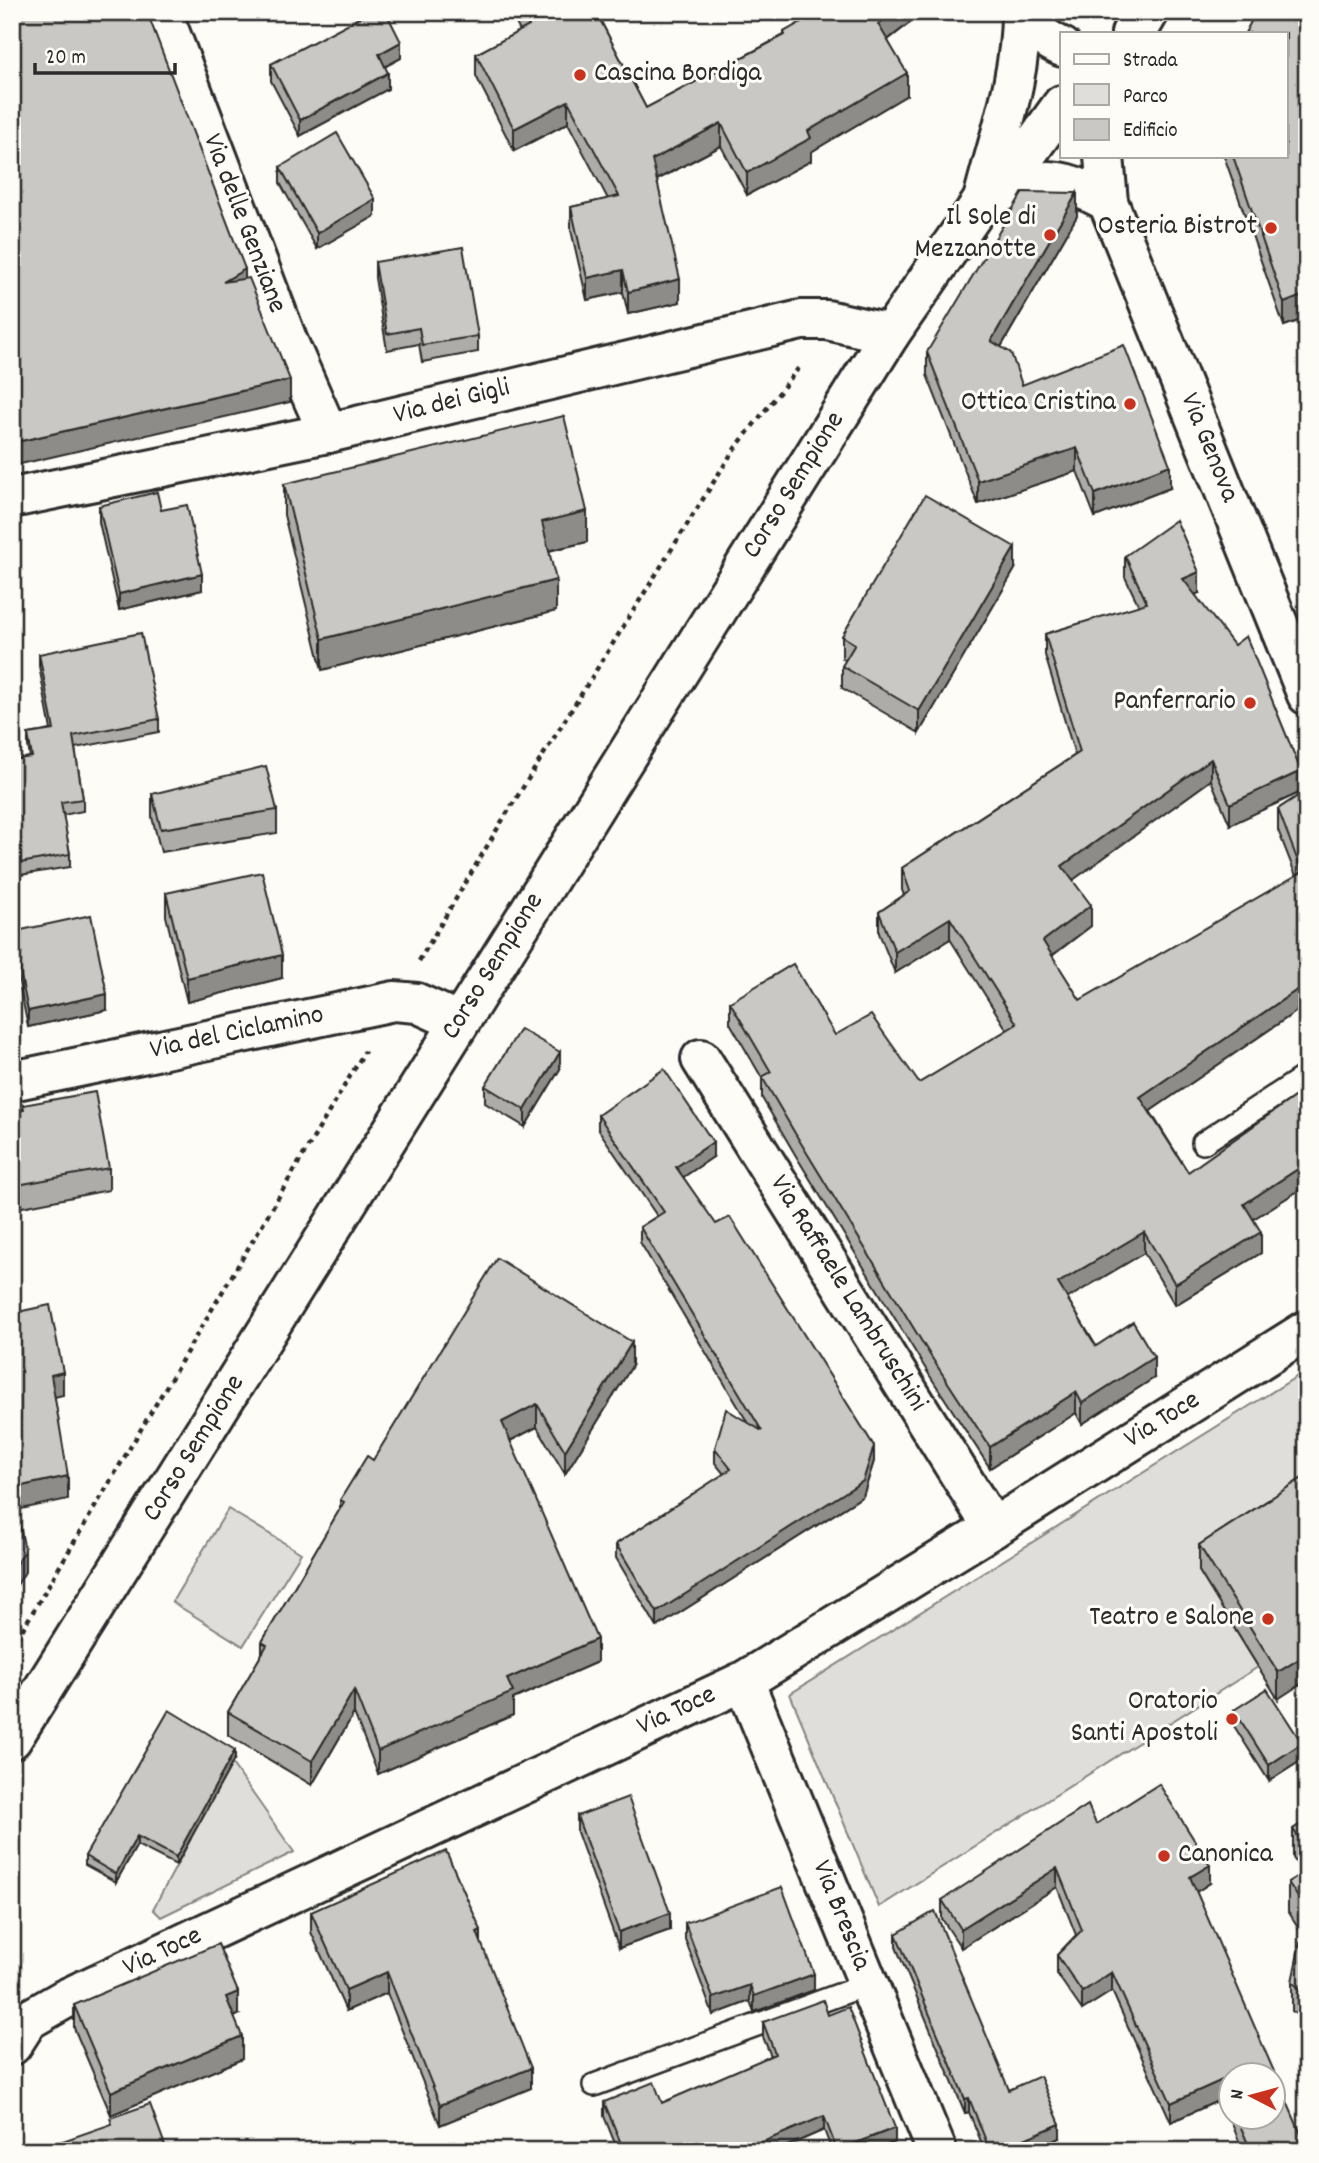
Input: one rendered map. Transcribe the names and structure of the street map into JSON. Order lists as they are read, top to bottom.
{
  "streets": {
    "street": [
      "Via delle Genziane",
      "Via dei Gigli",
      "Via Genova",
      "Corso Sempione",
      "Via del Ciclamino",
      "Via Raffaele Lambruschini",
      "Via Toce",
      "Via Brescia"
    ]
  },
  "crossings": [
    ["Via delle Genziane", "Via dei Gigli"],
    ["Via dei Gigli", "Corso Sempione"],
    ["Corso Sempione", "Via del Ciclamino"],
    ["Via Raffaele Lambruschini", "Via Toce"],
    ["Via Toce", "Via Brescia"]
  ],
  "places": [
    "Cascina Bordiga",
    "Osteria Bistrot",
    "Il Sole di Mezzanotte",
    "Ottica Cristina",
    "Panferrario",
    "Teatro e Salone",
    "Oratorio Santi Apostoli",
    "Canonica"
  ],
  "legend": ["Strada", "Parco", "Edificio"],
  "scale_bar": "20 m",
  "north": "left"
}
